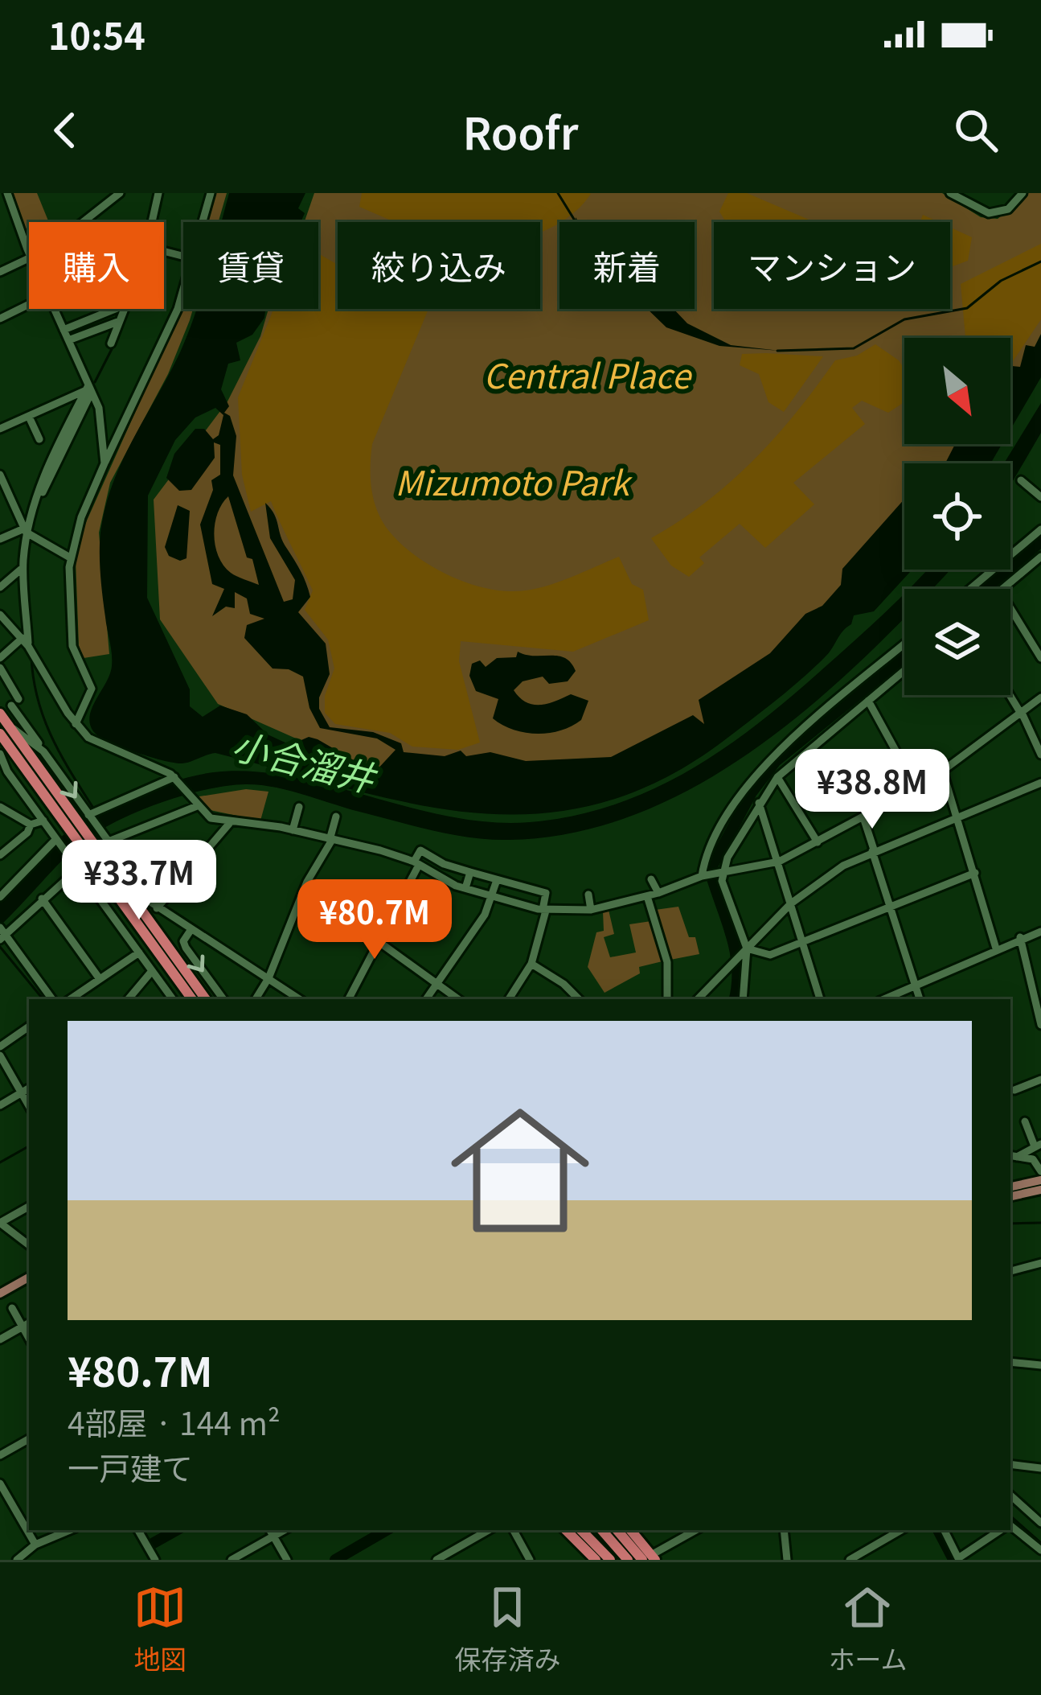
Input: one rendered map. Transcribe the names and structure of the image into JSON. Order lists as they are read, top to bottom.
{
  "water": ["小合溜井"],
  "parks": ["Central Place", "Mizumoto Park"],
  "north": "bottom right",
  "page": {
    "status": "10:54",
    "header": "Roofr",
    "chip": [
      "購入",
      "賃貸",
      "絞り込み",
      "新着",
      "マンション"
    ],
    "price": ["¥38.8M", "¥33.7M", "¥80.7M"],
    "list": [
      {
        "name": "¥80.7M",
        "note": "4部屋 · 144 m² · 一戸建て"
      }
    ],
    "tabs": ["地図", "保存済み", "ホーム"]
  }
}
